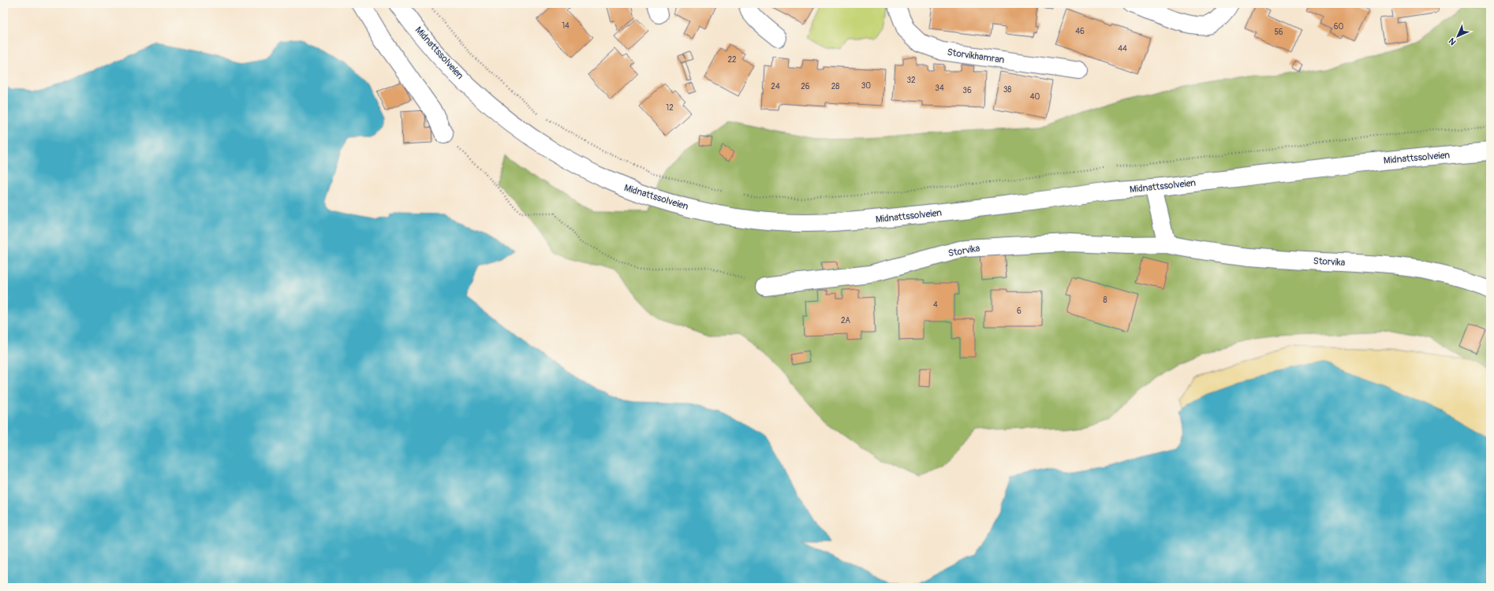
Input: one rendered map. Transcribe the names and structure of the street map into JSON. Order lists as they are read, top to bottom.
{
  "streets": {
    "street": ["Midnattssolveien", "Storvikhamran", "Storvika"]
  },
  "house_numbers": [
    "14",
    "60",
    "46",
    "56",
    "44",
    "22",
    "32",
    "30",
    "24",
    "26",
    "28",
    "34",
    "38",
    "36",
    "40",
    "12",
    "8",
    "4",
    "6",
    "2A"
  ],
  "north": "bottom left"
}
